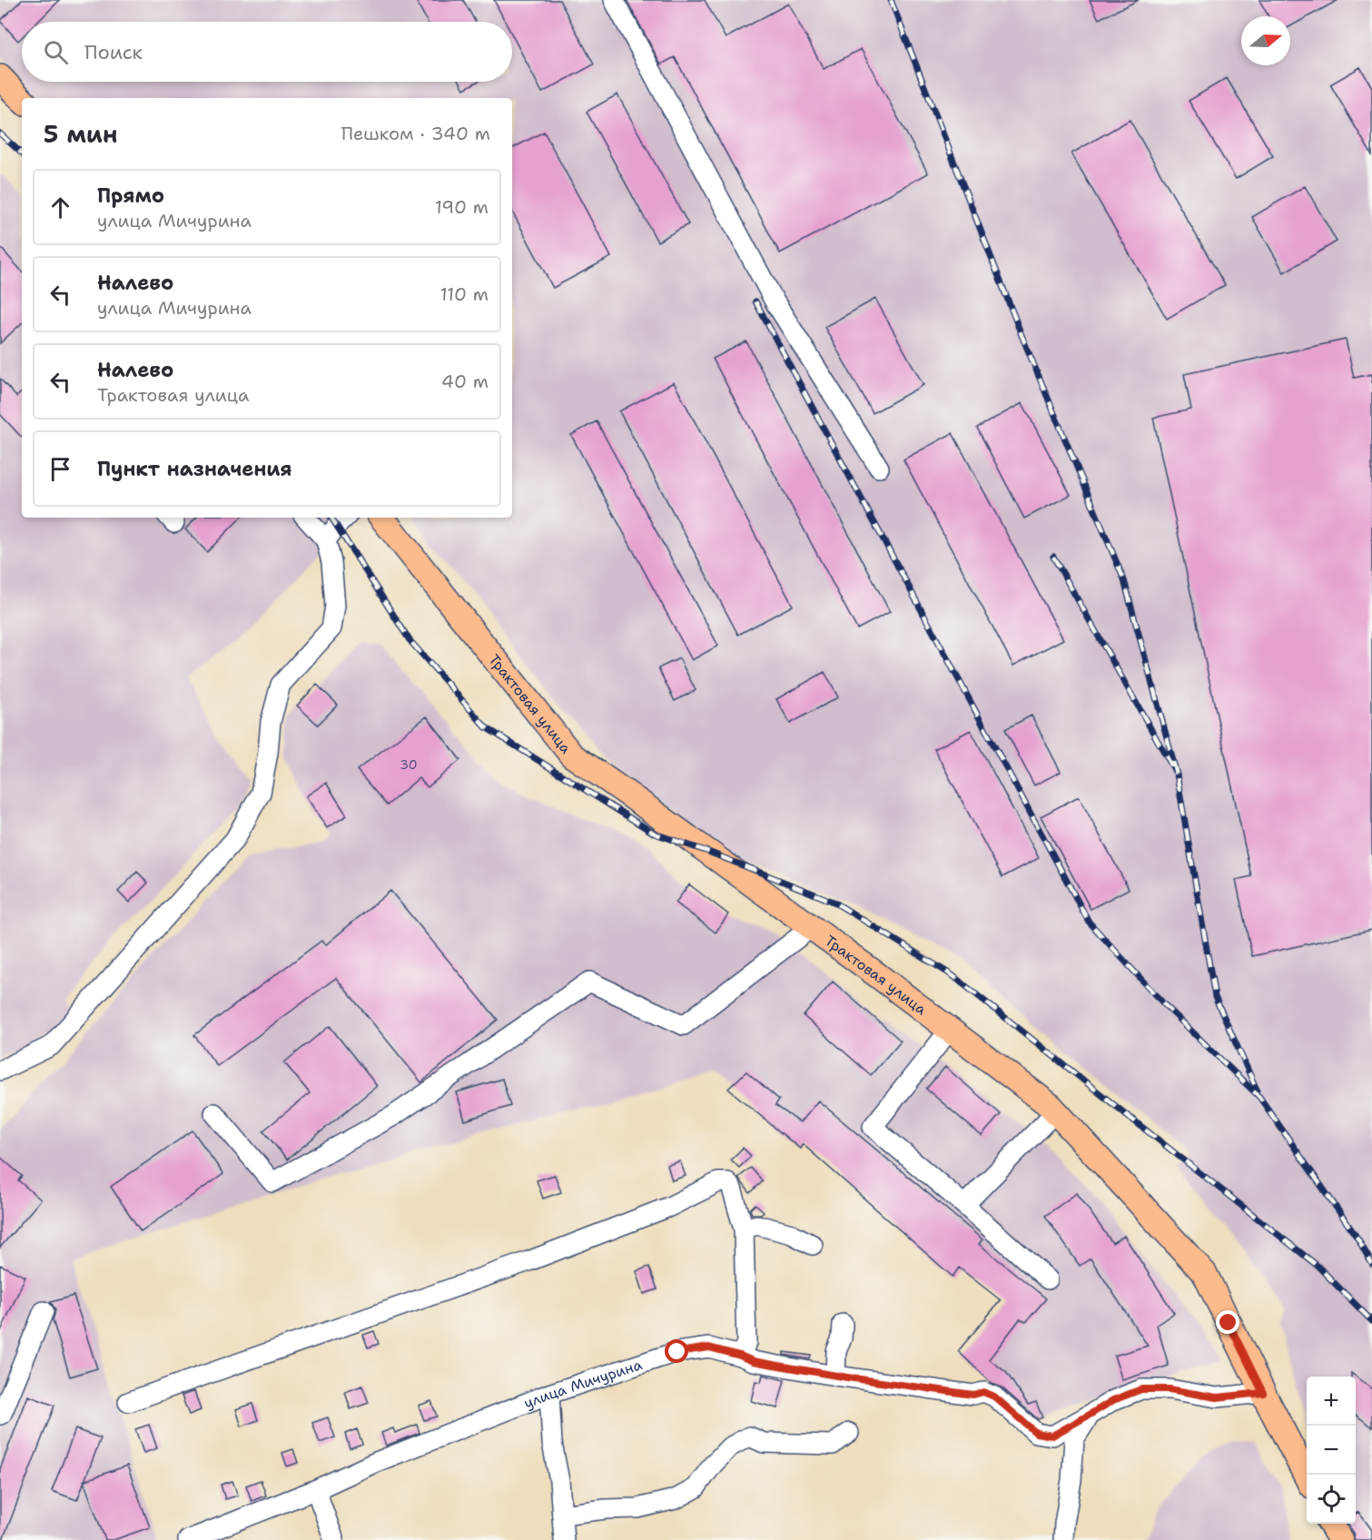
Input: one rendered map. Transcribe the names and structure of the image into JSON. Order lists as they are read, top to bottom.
{
  "streets": {
    "main road": ["Трактовая улица"],
    "street": ["улица Мичурина"]
  },
  "crossings": [
    ["Трактовая улица", "улица Мичурина"]
  ],
  "house_numbers": ["30"],
  "north": "right",
  "page": {
    "search": "Поиск",
    "heading": ["5 мин", "Пешком · 340 m"],
    "list": [
      ["Прямо", "улица Мичурина", "190 m"],
      ["Налево", "улица Мичурина", "110 m"],
      ["Налево", "Трактовая улица", "40 m"],
      "Пункт назначения"
    ],
    "map_buttons": ["+", "−"]
  }
}
